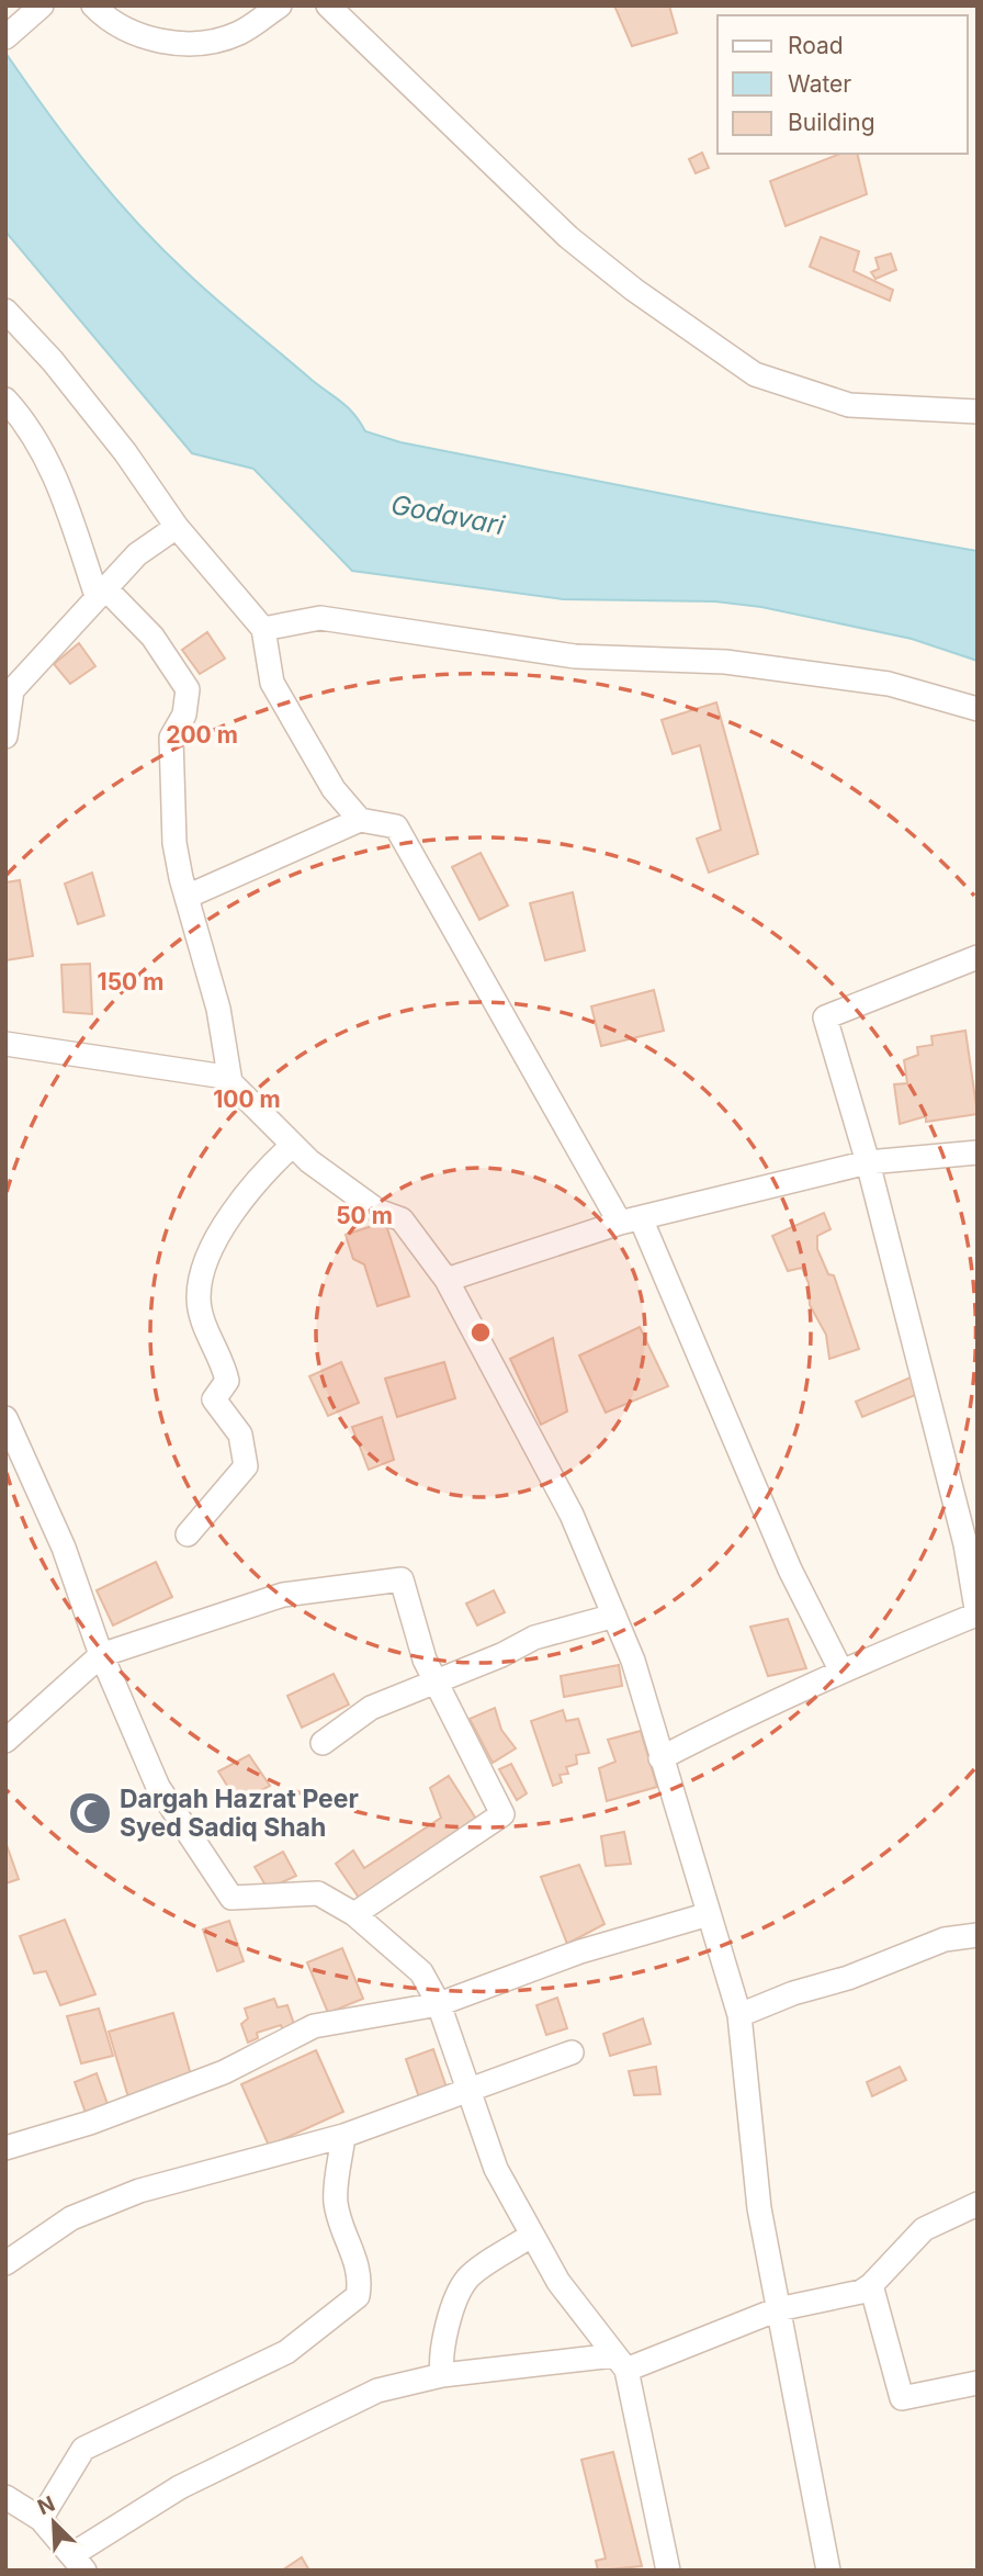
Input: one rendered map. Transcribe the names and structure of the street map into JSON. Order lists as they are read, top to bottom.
{
  "water": ["Godavari"],
  "places": {
    "mosque": ["Dargah Hazrat Peer Syed Sadiq Shah"]
  },
  "legend": ["Road", "Water", "Building"],
  "north": "top left",
  "rings": [
    "200 m",
    "150 m",
    "100 m",
    "50 m"
  ]
}
